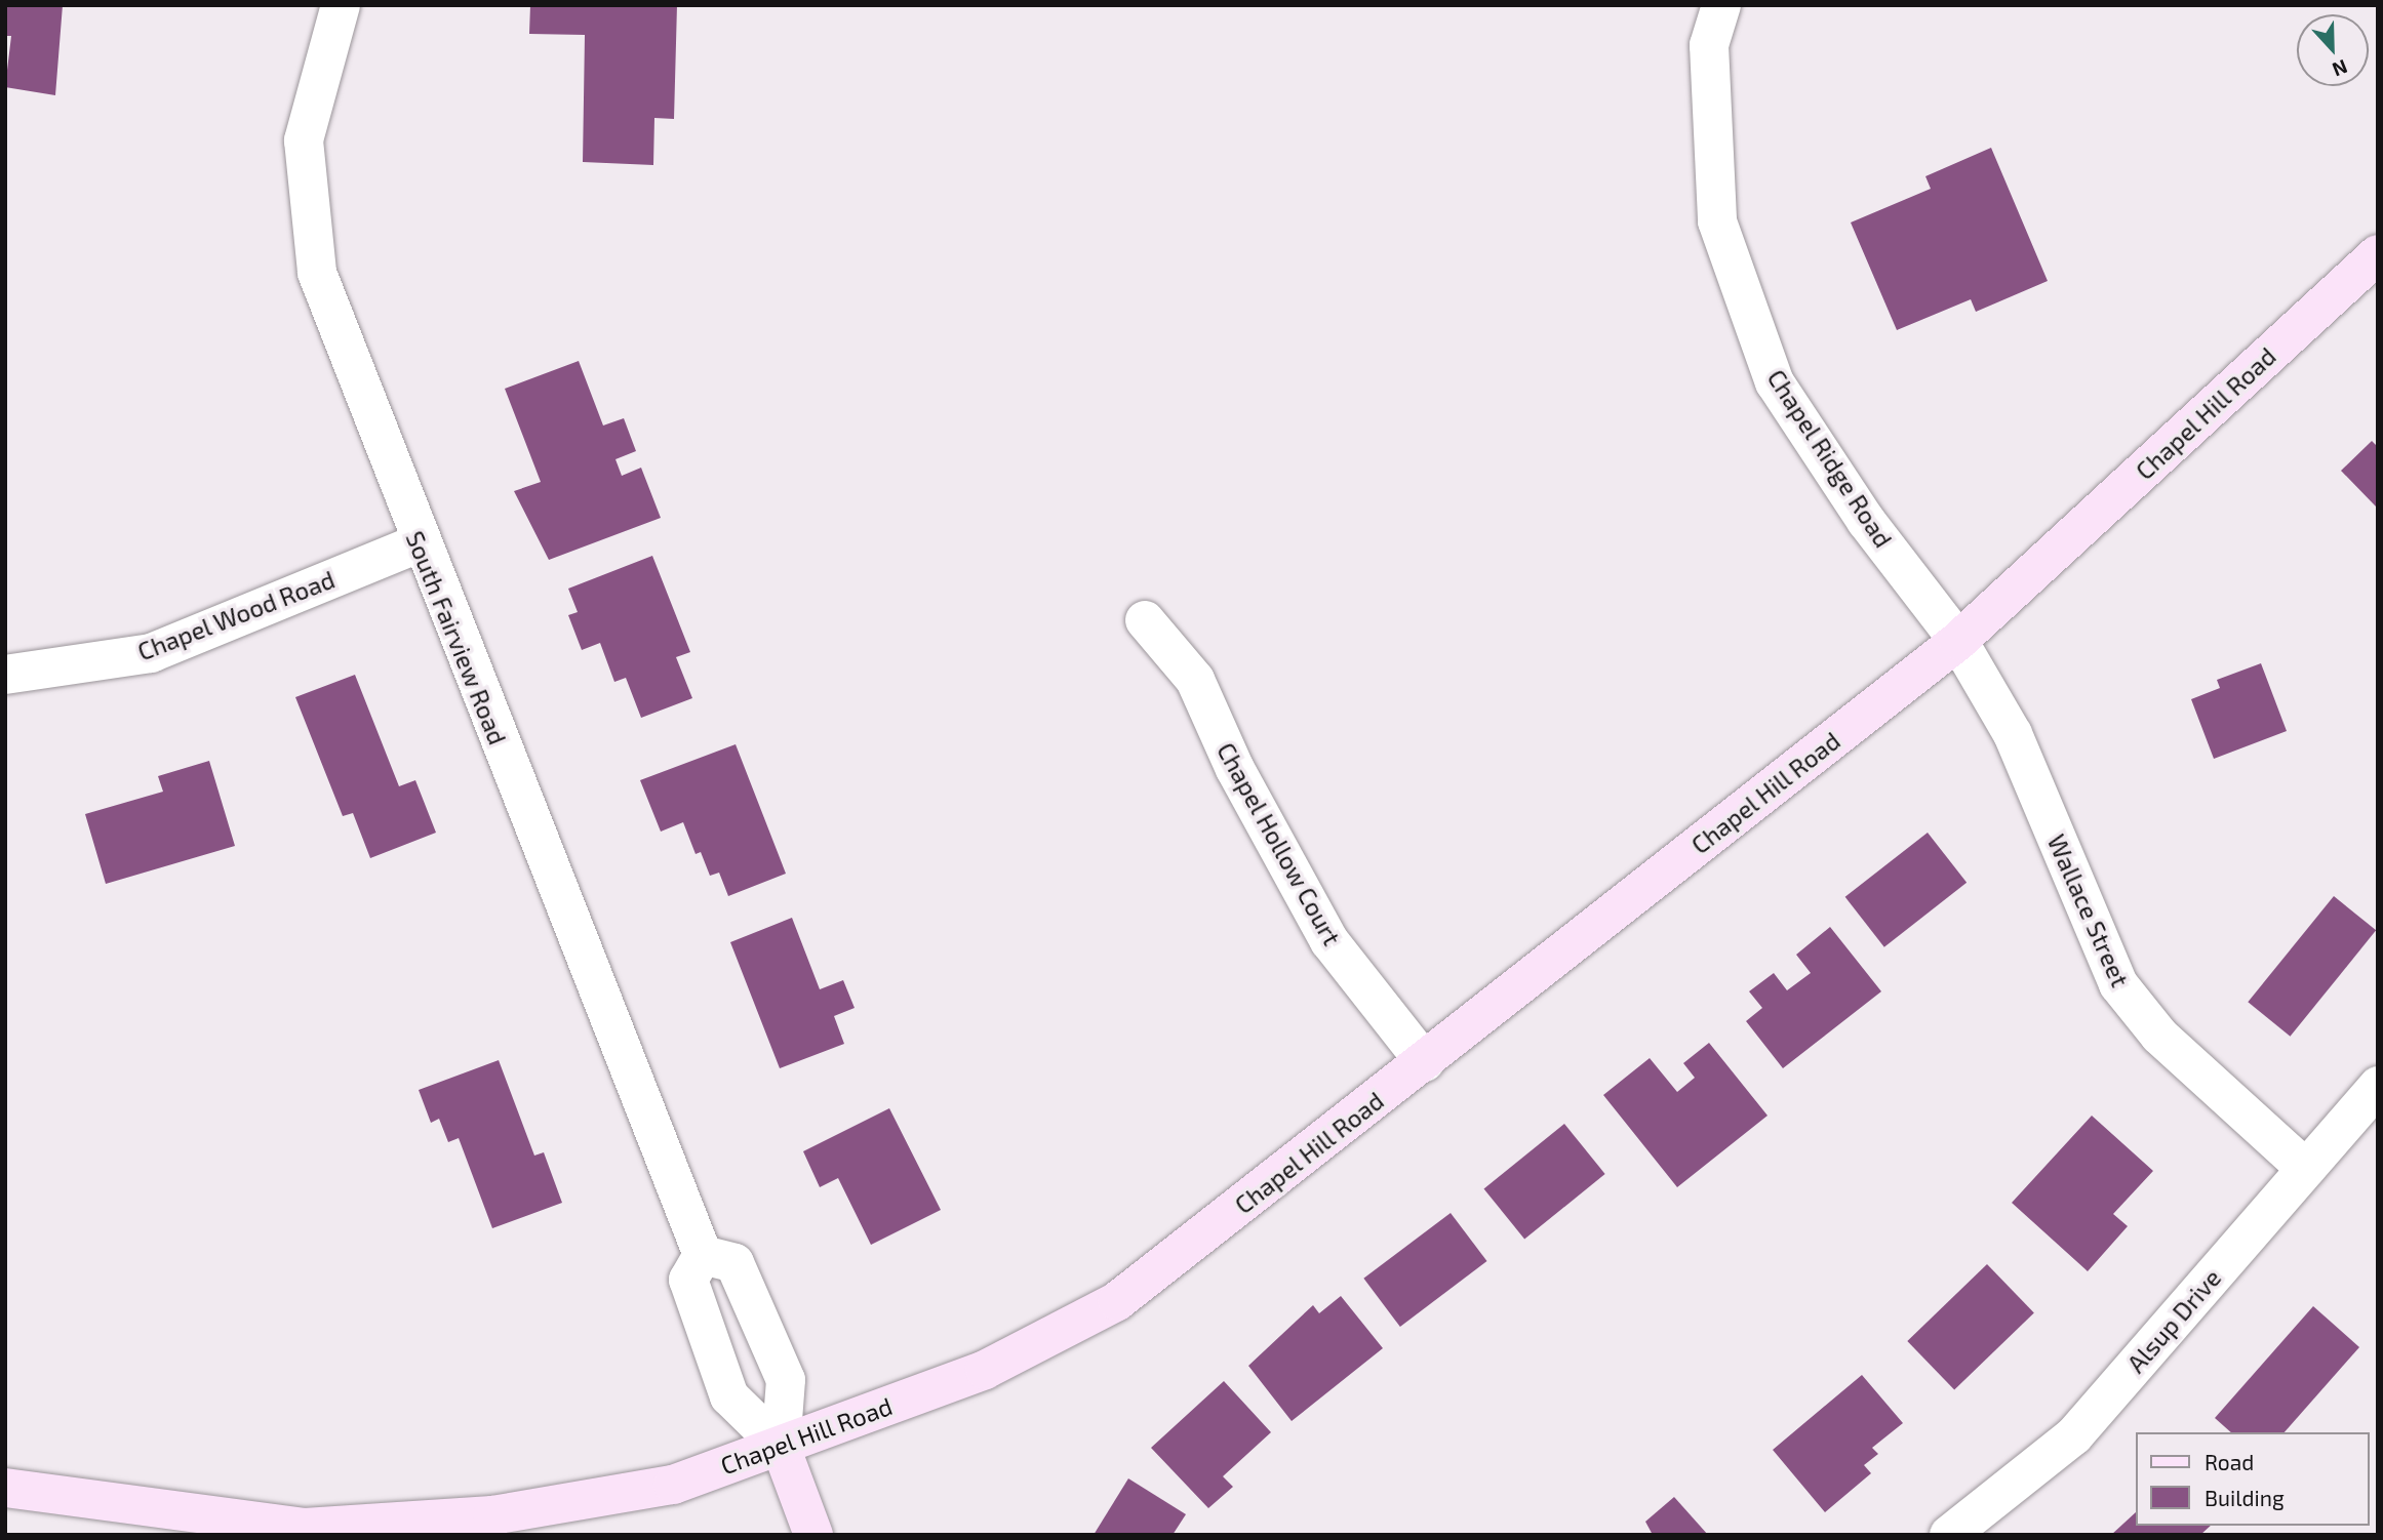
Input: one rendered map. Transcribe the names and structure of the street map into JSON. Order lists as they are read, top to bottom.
{
  "streets": {
    "street": [
      "Chapel Hill Road",
      "Chapel Ridge Road",
      "Chapel Wood Road",
      "South Fairview Road",
      "Chapel Hollow Court",
      "Wallace Street",
      "Alsup Drive"
    ]
  },
  "crossings": [
    ["Chapel Hill Road", "Chapel Ridge Road"],
    ["Chapel Hill Road", "Chapel Hollow Court"],
    ["Chapel Hill Road", "Wallace Street"],
    ["Chapel Ridge Road", "Wallace Street"],
    ["Chapel Wood Road", "South Fairview Road"],
    ["Wallace Street", "Alsup Drive"]
  ],
  "legend": ["Road", "Building"],
  "north": "bottom"
}
